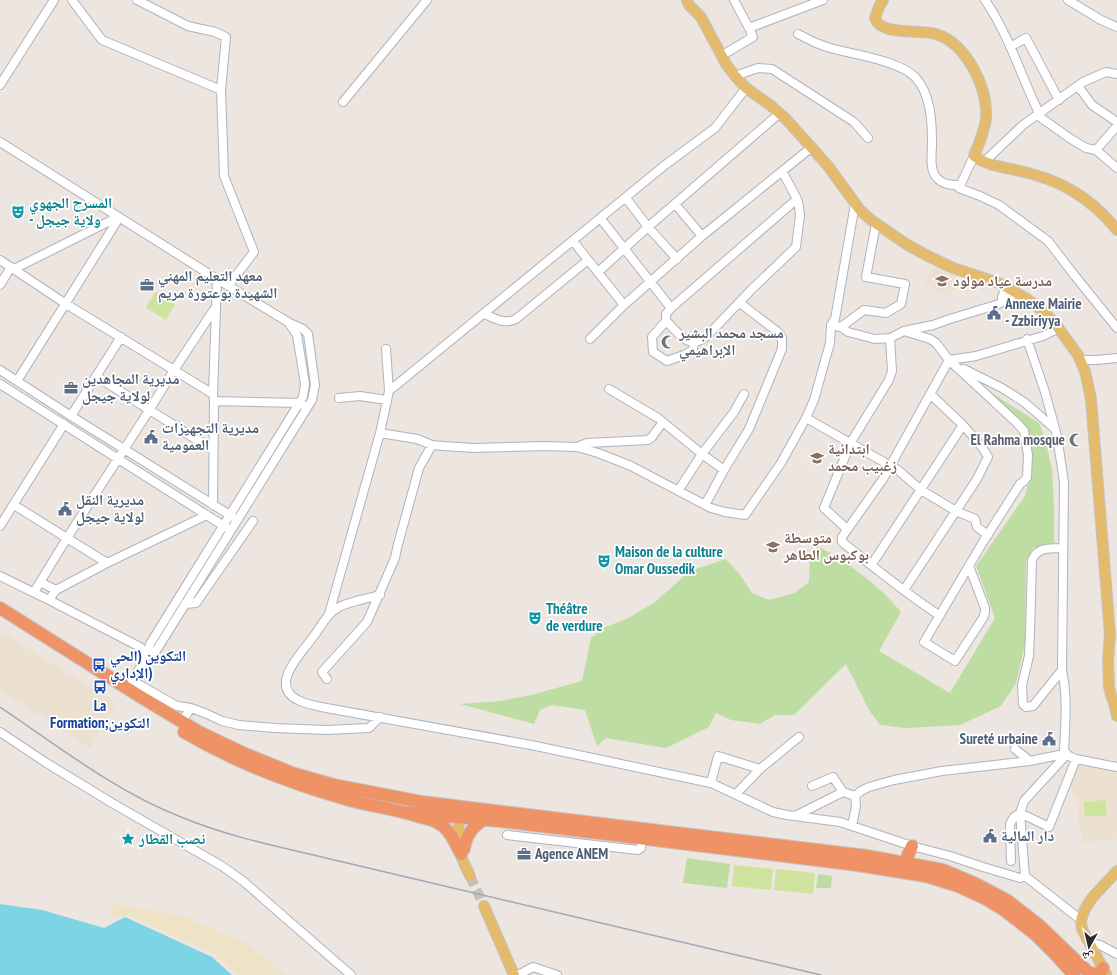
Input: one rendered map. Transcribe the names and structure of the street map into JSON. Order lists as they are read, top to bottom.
{
  "places": {
    "theatre": ["المسرح الجهوي - ولاية جيجل", "Maison de la culture Omar Oussedik", "Théâtre de verdure"],
    "school or university": ["مدرسة عياد مولود", "ابتدائية زغبيب محمد", "متوسطة بوكبوس الطاهر"],
    "office": ["معهد التعليم المهني الشهيدة بوعتورة مريم", "مديرية المجاهدين لولاية جيجل", "Agence ANEM"],
    "public building": [
      "Annexe Mairie - Zzbiriyya",
      "مديرية التجهيزات العمومية",
      "مديرية النقل لولاية جيجل",
      "Sureté urbaine",
      "دار المالية"
    ],
    "mosque": ["مسجد محمد البشير الإبراهيمي", "El Rahma mosque"],
    "bus stop": ["التكوين (الحي الإداري)", "La Formation;التكوين"],
    "place": ["نصب القطار"]
  },
  "north": "bottom"
}
